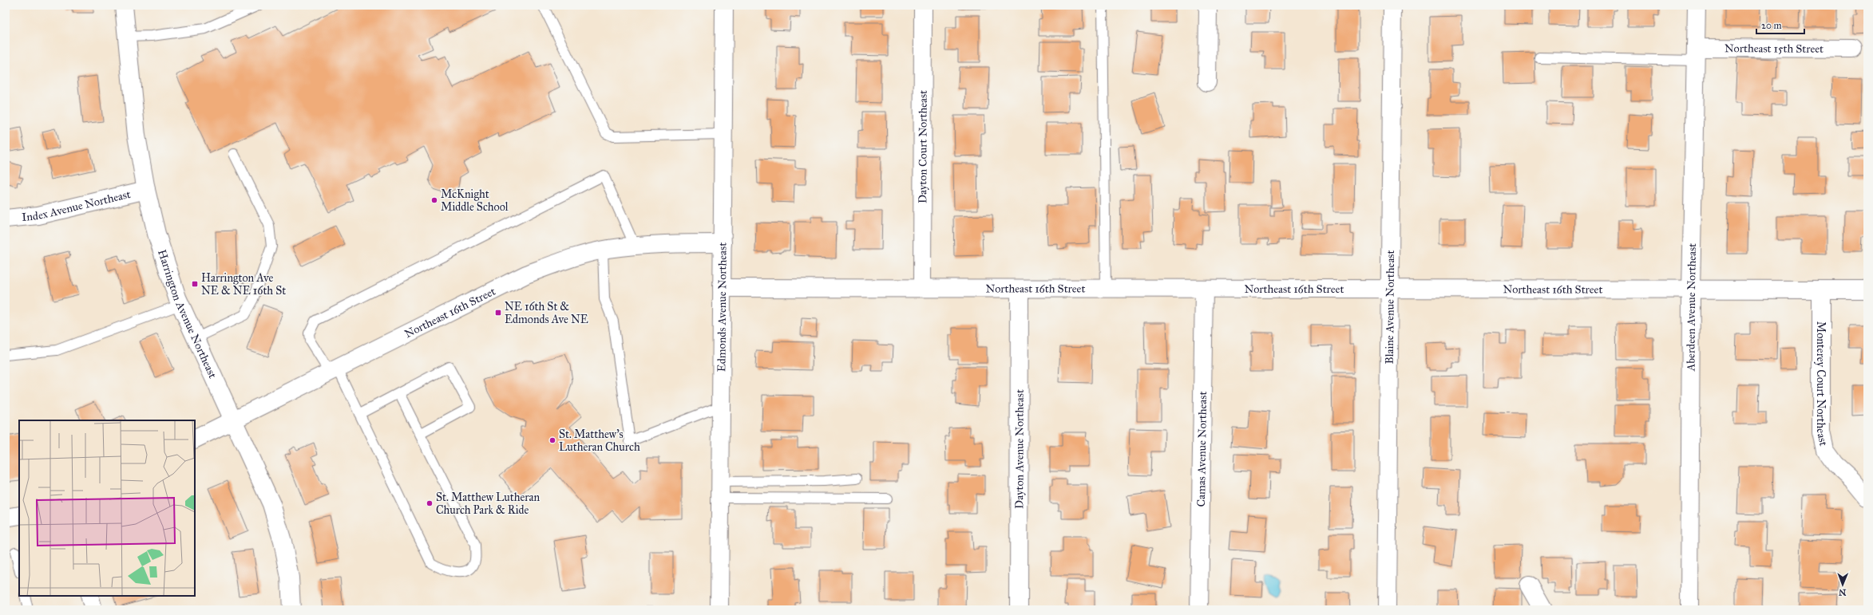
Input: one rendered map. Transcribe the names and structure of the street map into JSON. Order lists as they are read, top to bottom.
{
  "streets": {
    "street": [
      "Northeast 15th Street",
      "Dayton Court Northeast",
      "Index Avenue Northeast",
      "Northeast 16th Street",
      "Edmonds Avenue Northeast",
      "Blaine Avenue Northeast",
      "Aberdeen Avenue Northeast",
      "Harrington Avenue Northeast",
      "Monterey Court Northeast",
      "Dayton Avenue Northeast",
      "Camas Avenue Northeast"
    ]
  },
  "crossings": [
    ["Northeast 15th Street", "Aberdeen Avenue Northeast"],
    ["Dayton Court Northeast", "Northeast 16th Street"],
    ["Index Avenue Northeast", "Harrington Avenue Northeast"],
    ["Northeast 16th Street", "Edmonds Avenue Northeast"],
    ["Northeast 16th Street", "Blaine Avenue Northeast"],
    ["Northeast 16th Street", "Aberdeen Avenue Northeast"],
    ["Northeast 16th Street", "Harrington Avenue Northeast"],
    ["Northeast 16th Street", "Monterey Court Northeast"],
    ["Northeast 16th Street", "Dayton Avenue Northeast"],
    ["Northeast 16th Street", "Camas Avenue Northeast"]
  ],
  "places": {
    "other": ["McKnight Middle School", "St. Matthew's Lutheran Church", "St. Matthew Lutheran Church Park & Ride"],
    "transit": ["Harrington Ave NE & NE 16th St", "NE 16th St & Edmonds Ave NE"]
  },
  "scale_bar": "20 m",
  "north": "bottom"
}
